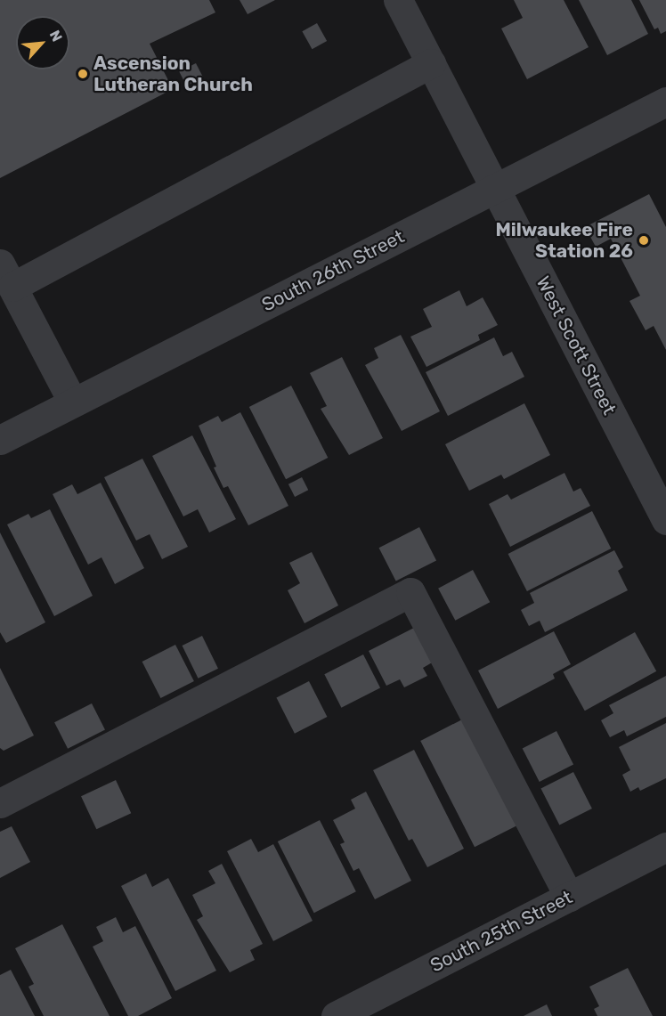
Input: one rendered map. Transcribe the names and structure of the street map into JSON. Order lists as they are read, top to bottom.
{
  "streets": {
    "street": ["South 26th Street", "West Scott Street", "South 25th Street"]
  },
  "crossings": [
    ["South 26th Street", "West Scott Street"]
  ],
  "places": ["Ascension Lutheran Church", "Milwaukee Fire Station 26"],
  "north": "top right"
}
